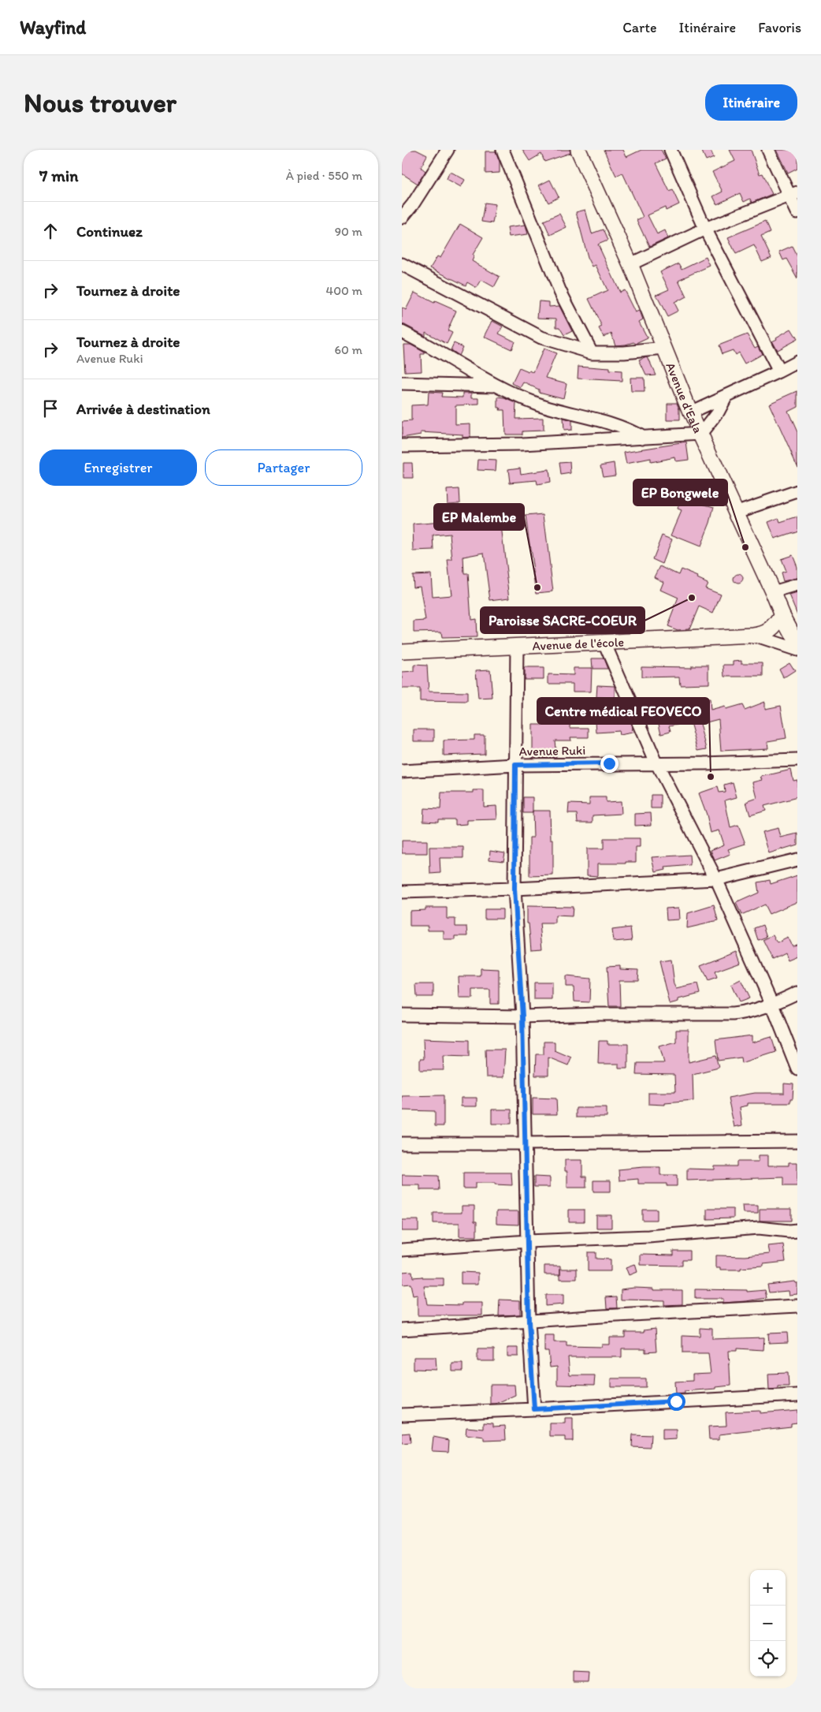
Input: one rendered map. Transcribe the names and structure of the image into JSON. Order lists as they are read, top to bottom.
{
  "streets": {
    "street": ["Avenue d'Eala", "Avenue de l'école", "Avenue Ruki"]
  },
  "crossings": [
    ["Avenue d'Eala", "Avenue de l'école"]
  ],
  "places": [
    "EP Bongwele",
    "EP Malembe",
    "Paroisse SACRE-COEUR",
    "Centre médical FEOVECO"
  ],
  "page": {
    "header": "Wayfind",
    "nav": ["Carte", "Itinéraire", "Favoris"],
    "buttons": [
      "Itinéraire",
      ["Enregistrer", "Partager"]
    ],
    "title": "Nous trouver",
    "heading": ["7 min", "À pied · 550 m"],
    "list": [
      ["Continuez", "90 m"],
      ["Tournez à droite", "400 m"],
      ["Tournez à droite", "Avenue Ruki", "60 m"],
      "Arrivée à destination"
    ],
    "map_buttons": ["+", "−"]
  }
}
